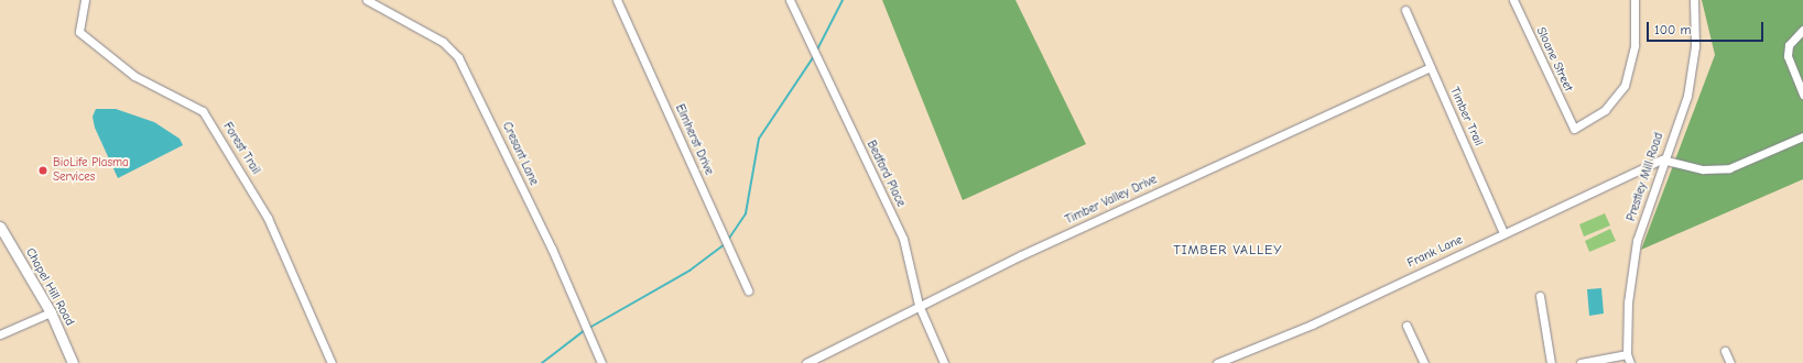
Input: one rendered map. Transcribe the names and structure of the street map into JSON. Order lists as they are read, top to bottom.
{
  "streets": {
    "main road": ["Chapel Hill Road"],
    "street": [
      "Sloane Street",
      "Timber Trail",
      "Elmherst Drive",
      "Forest Trail",
      "Cresant Lane",
      "Bedford Place",
      "Prestley Mill Road",
      "Timber Valley Drive",
      "Frank Lane"
    ]
  },
  "crossings": [
    ["Timber Trail", "Timber Valley Drive"],
    ["Timber Trail", "Frank Lane"],
    ["Bedford Place", "Timber Valley Drive"],
    ["Prestley Mill Road", "Frank Lane"]
  ],
  "districts": ["TIMBER VALLEY"],
  "places": ["BioLife Plasma Services"],
  "scale_bar": "100 m"
}
